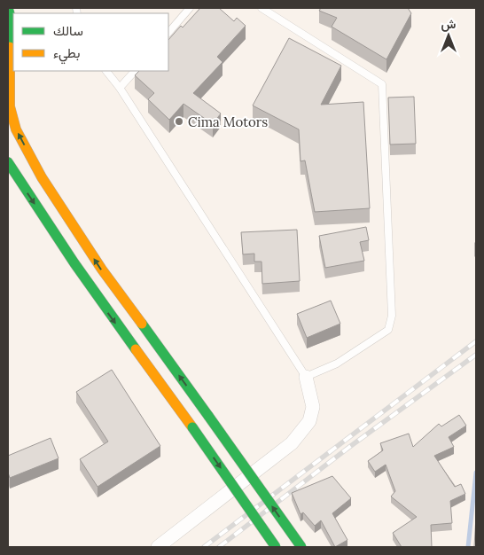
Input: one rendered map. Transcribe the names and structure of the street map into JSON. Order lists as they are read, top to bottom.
{
  "places": ["Cima Motors"],
  "legend": ["سالك", "بطيء"],
  "north": "top"
}
